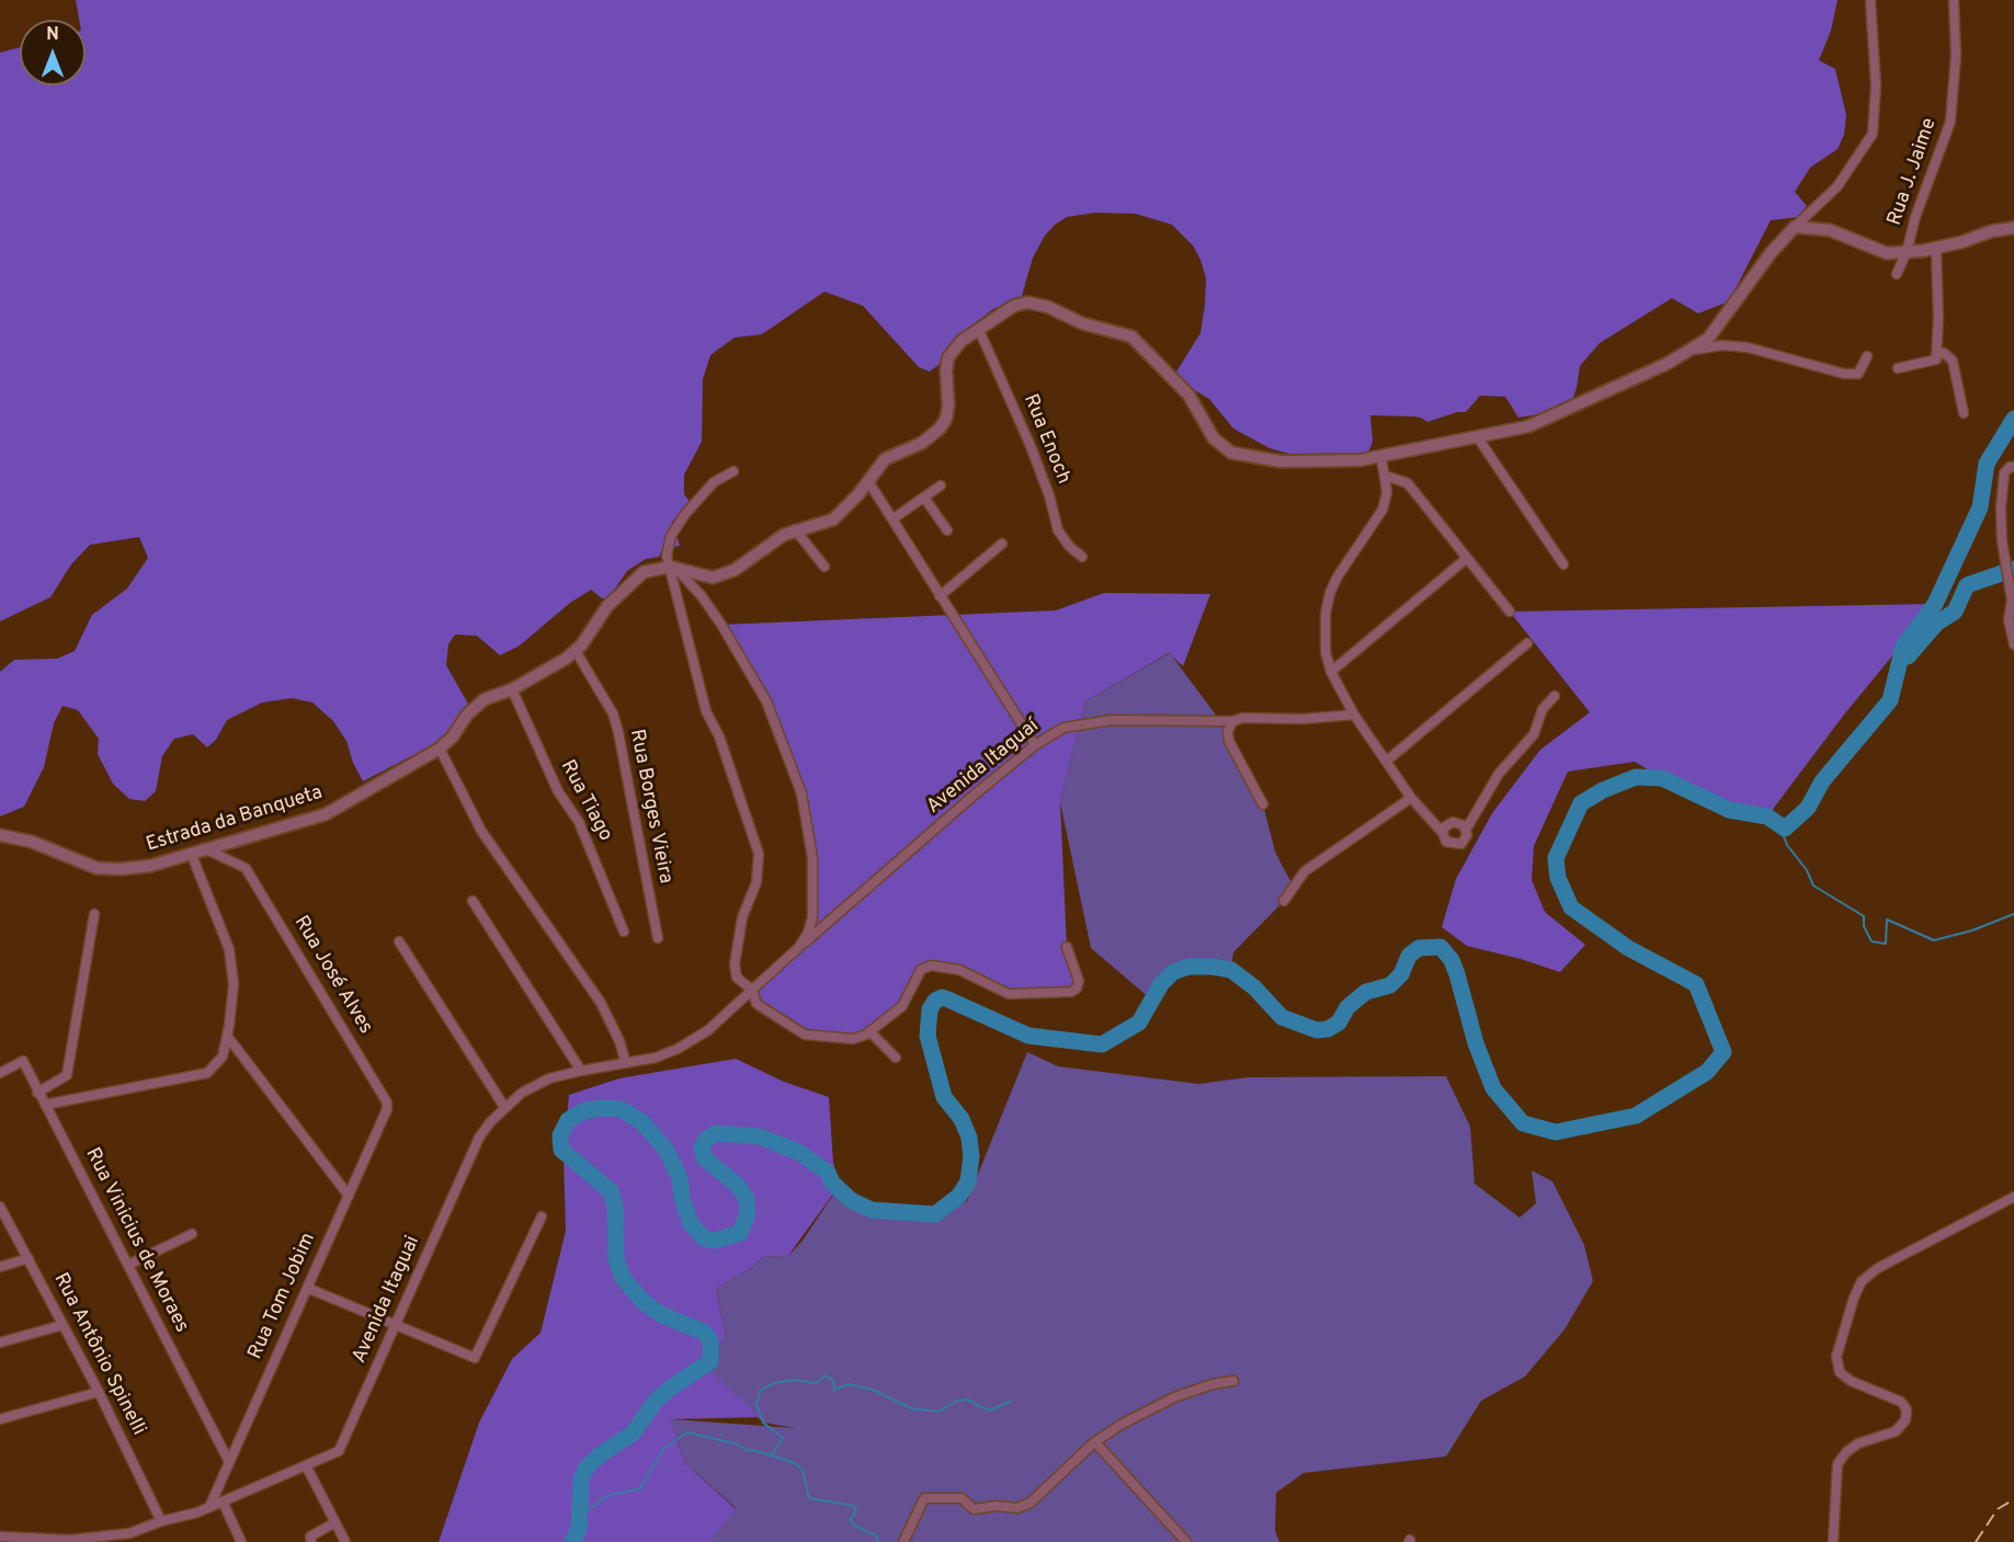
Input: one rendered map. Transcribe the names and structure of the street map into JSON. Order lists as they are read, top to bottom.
{
  "streets": {
    "street": [
      "Rua J. Jaime",
      "Rua Enoch",
      "Avenida Itaguaí",
      "Rua Tiago",
      "Rua Borges Vieira",
      "Estrada da Banqueta",
      "Rua José Alves",
      "Rua Vinicius de Moraes",
      "Rua Tom Jobim",
      "Avenida Itaguai",
      "Rua Antônio Spinelli"
    ]
  },
  "crossings": [
    ["Rua Tiago", "Estrada da Banqueta"],
    ["Rua Borges Vieira", "Estrada da Banqueta"],
    ["Estrada da Banqueta", "Rua José Alves"],
    ["Rua José Alves", "Rua Tom Jobim"],
    ["Rua Vinicius de Moraes", "Rua Tom Jobim"],
    ["Rua Tom Jobim", "Avenida Itaguai"],
    ["Avenida Itaguai", "Rua Antônio Spinelli"]
  ],
  "north": "top"
}
